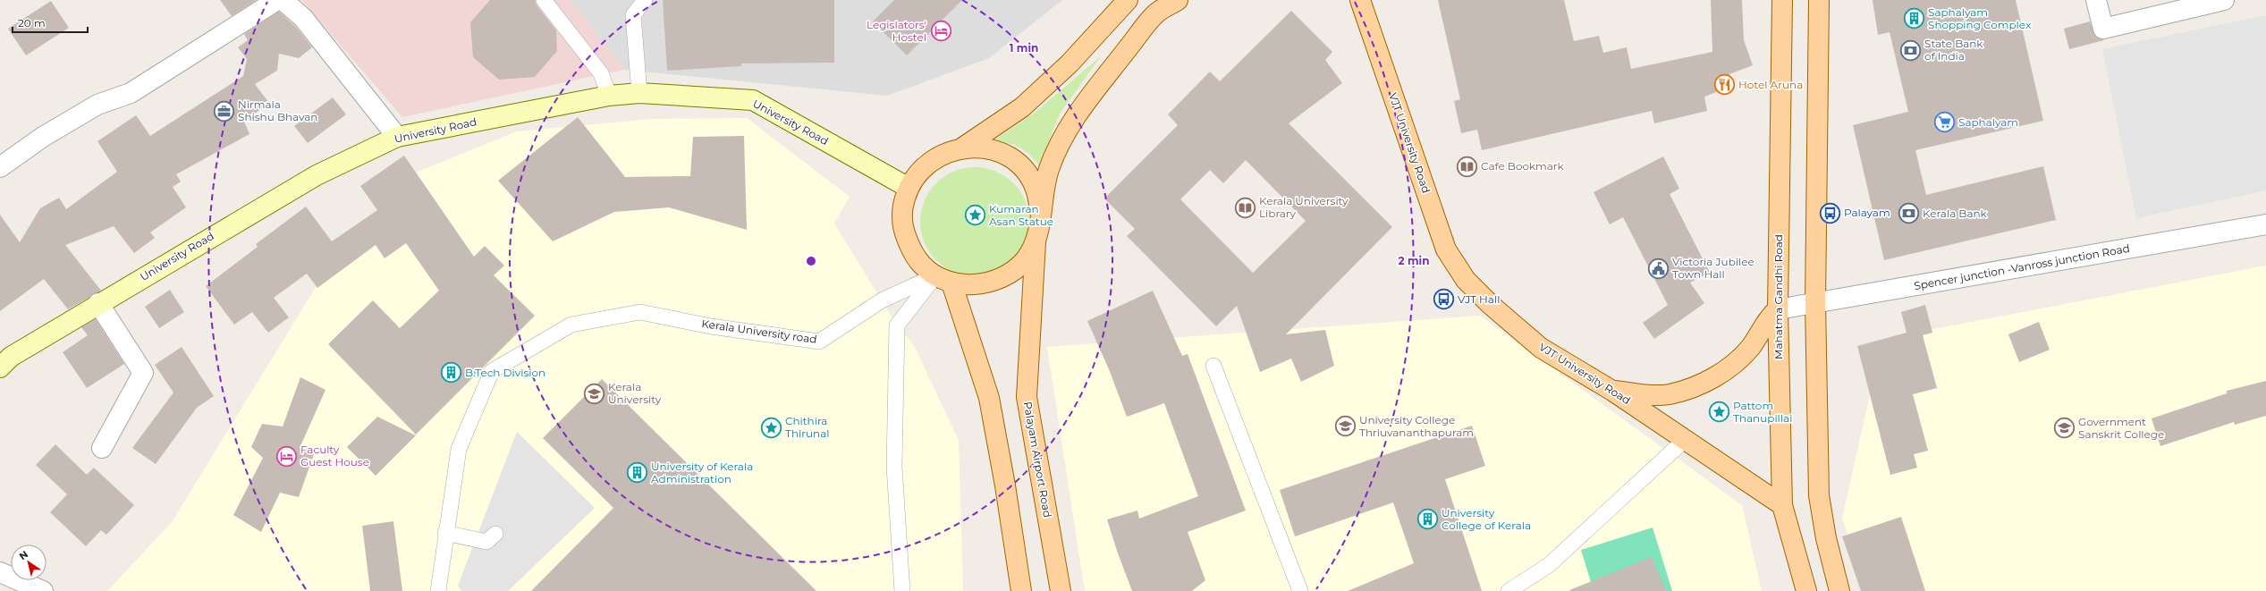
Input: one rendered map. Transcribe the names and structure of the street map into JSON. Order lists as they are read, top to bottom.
{
  "streets": {
    "main road": ["VJT University Road", "Mahatma Gandhi Road", "Palayam Airport Road"],
    "street": ["University Road", "Spencer junction -Vanross junction Road"],
    "lane": ["Kerala University road"]
  },
  "crossings": [
    ["VJT University Road", "Mahatma Gandhi Road"],
    ["Spencer junction -Vanross junction Road", "Mahatma Gandhi Road"]
  ],
  "places": {
    "building": [
      "Saphalyam Shopping Complex",
      "B.Tech Division",
      "University of Kerala Administration",
      "University College of Kerala"
    ],
    "hotel": ["Legislators' Hostel", "Faculty Guest House"],
    "bank": ["State Bank of India", "Kerala Bank"],
    "restaurant": ["Hotel Aruna"],
    "office": ["Nirmala Shishu Bhavan"],
    "supermarket": ["Saphalyam"],
    "library": ["Cafe Bookmark", "Kerala University Library"],
    "bus stop": ["Palayam", "VJT Hall"],
    "place": ["Kumaran Asan Statue", "Pattom Thanupillai", "Chithira Thirunal"],
    "public building": ["Victoria Jubilee Town Hall"],
    "school or university": ["Kerala University", "University College Thriuvananthapuram", "Government Sanskrit College"]
  },
  "scale_bar": "20 m",
  "north": "top left",
  "rings": ["1 min", "2 min"]
}
